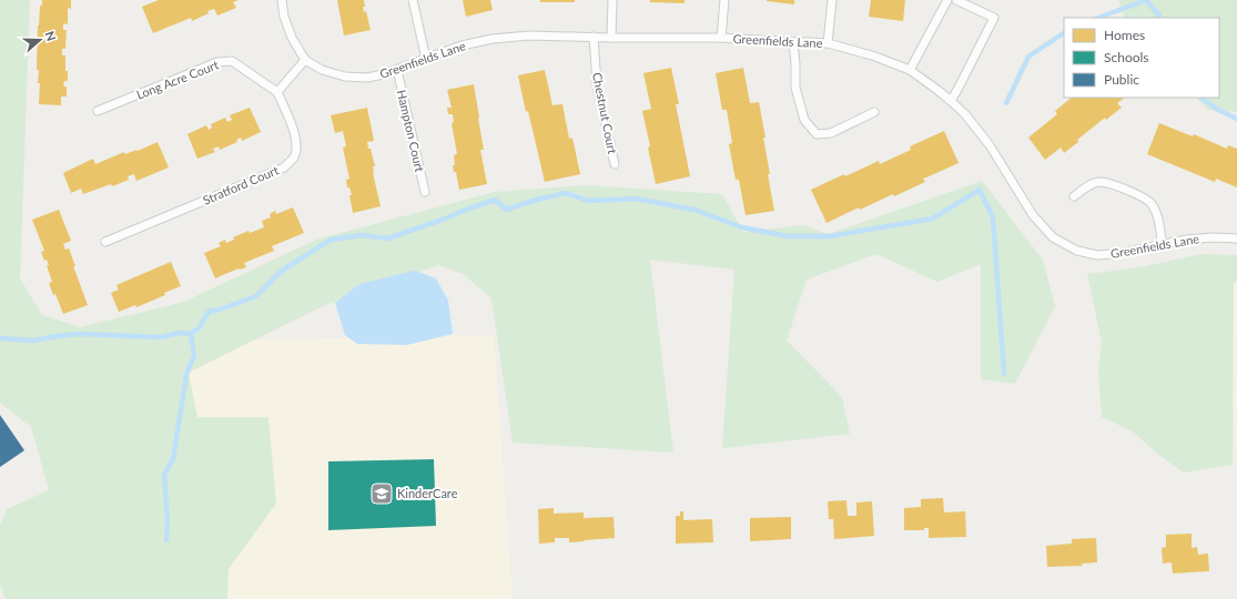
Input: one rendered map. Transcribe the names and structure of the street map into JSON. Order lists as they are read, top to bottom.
{
  "streets": {
    "lane": [
      "Greenfields Lane",
      "Long Acre Court",
      "Chestnut Court",
      "Hampton Court",
      "Stratford Court"
    ]
  },
  "crossings": [
    ["Greenfields Lane", "Chestnut Court"],
    ["Greenfields Lane", "Hampton Court"],
    ["Long Acre Court", "Stratford Court"]
  ],
  "places": {
    "school or university": ["KinderCare"]
  },
  "legend": ["Homes", "Schools", "Public"],
  "north": "right"
}
